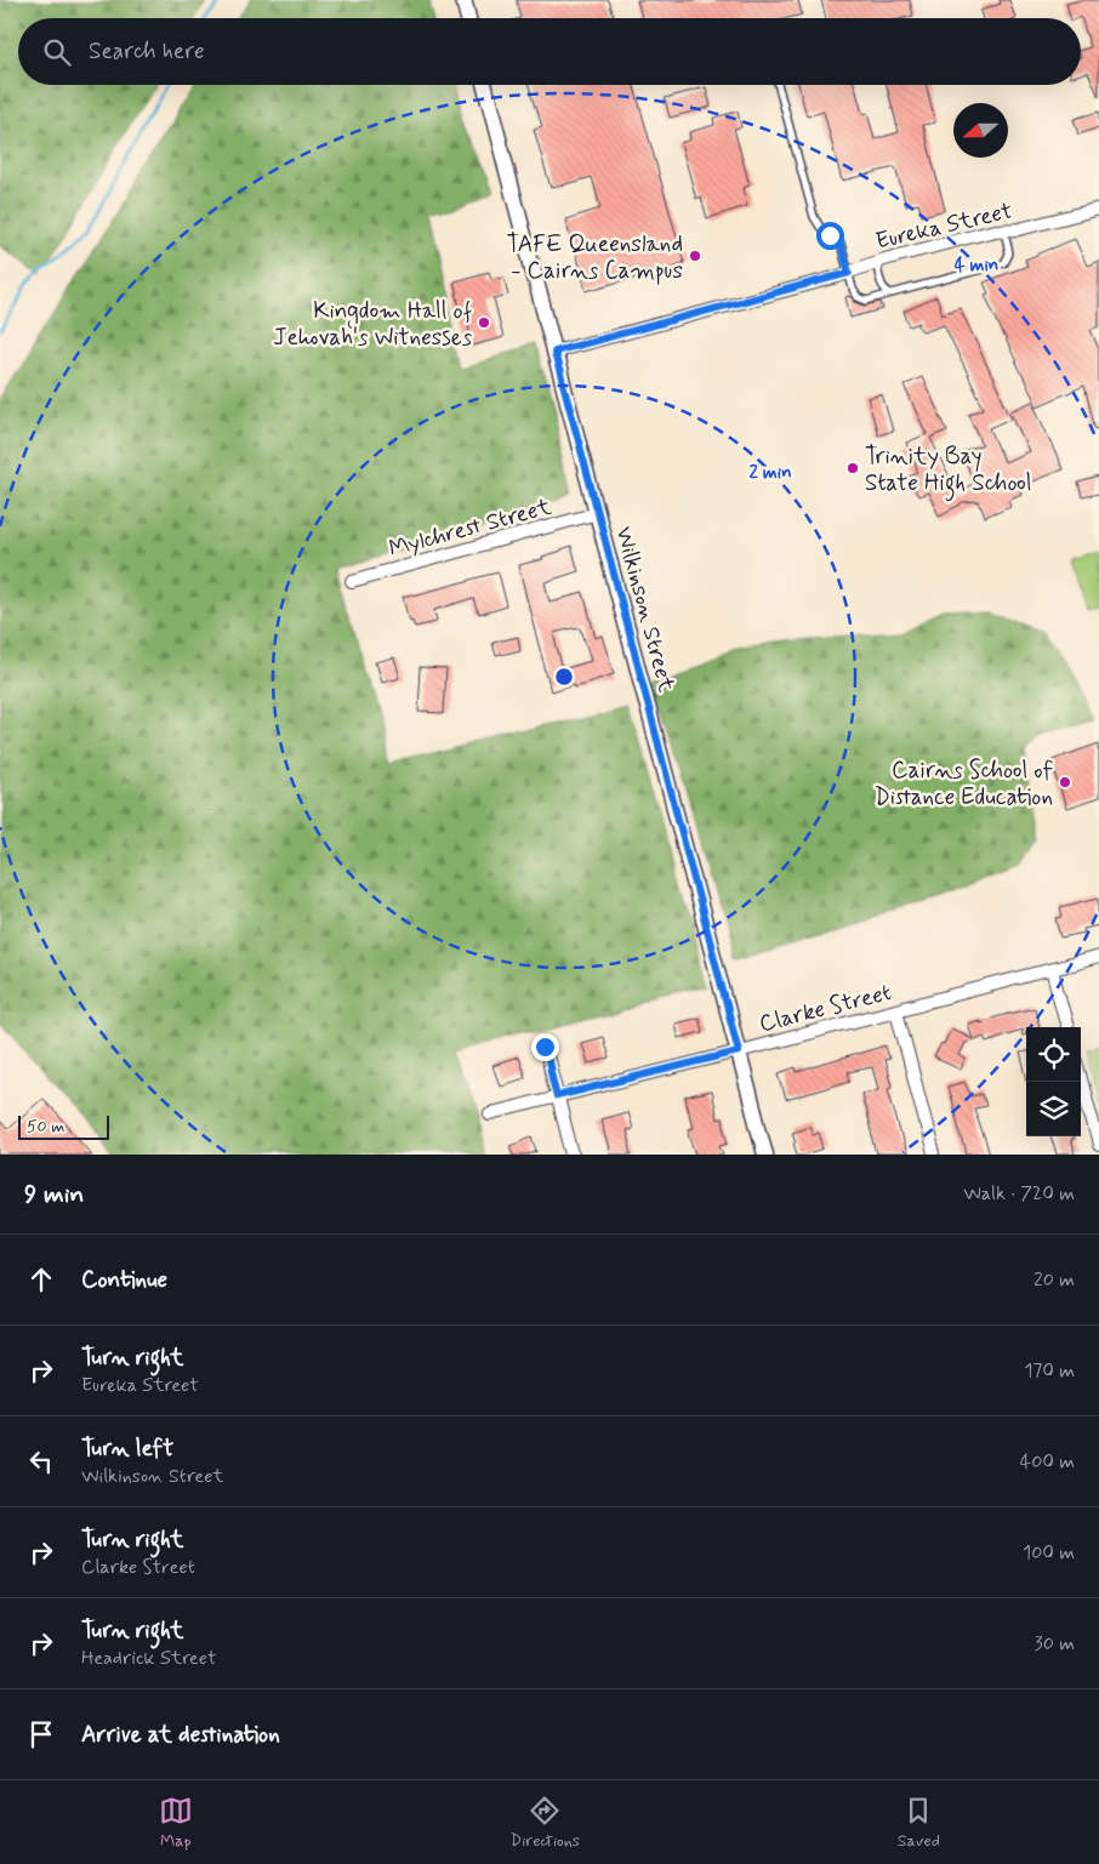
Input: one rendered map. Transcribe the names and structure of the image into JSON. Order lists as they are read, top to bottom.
{
  "streets": {
    "street": [
      "Eureka Street",
      "Mylchrest Street",
      "Wilkinson Street",
      "Clarke Street"
    ]
  },
  "crossings": [
    ["Eureka Street", "Wilkinson Street"],
    ["Mylchrest Street", "Wilkinson Street"],
    ["Wilkinson Street", "Clarke Street"]
  ],
  "places": [
    "TAFE Queensland - Cairns Campus",
    "Kingdom Hall of Jehovah's Witnesses",
    "Trinity Bay State High School",
    "Cairns School of Distance Education"
  ],
  "scale_bar": "50 m",
  "north": "left",
  "page": {
    "search": "Search here",
    "scale": "50 m",
    "heading": ["9 min", "Walk · 720 m"],
    "list": [
      ["Continue", "20 m"],
      ["Turn right", "Eureka Street", "170 m"],
      ["Turn left", "Wilkinson Street", "400 m"],
      ["Turn right", "Clarke Street", "100 m"],
      ["Turn right", "Headrick Street", "30 m"],
      "Arrive at destination"
    ],
    "nav": ["Map", "Directions", "Saved"]
  },
  "rings": ["4 min", "2 min"]
}
